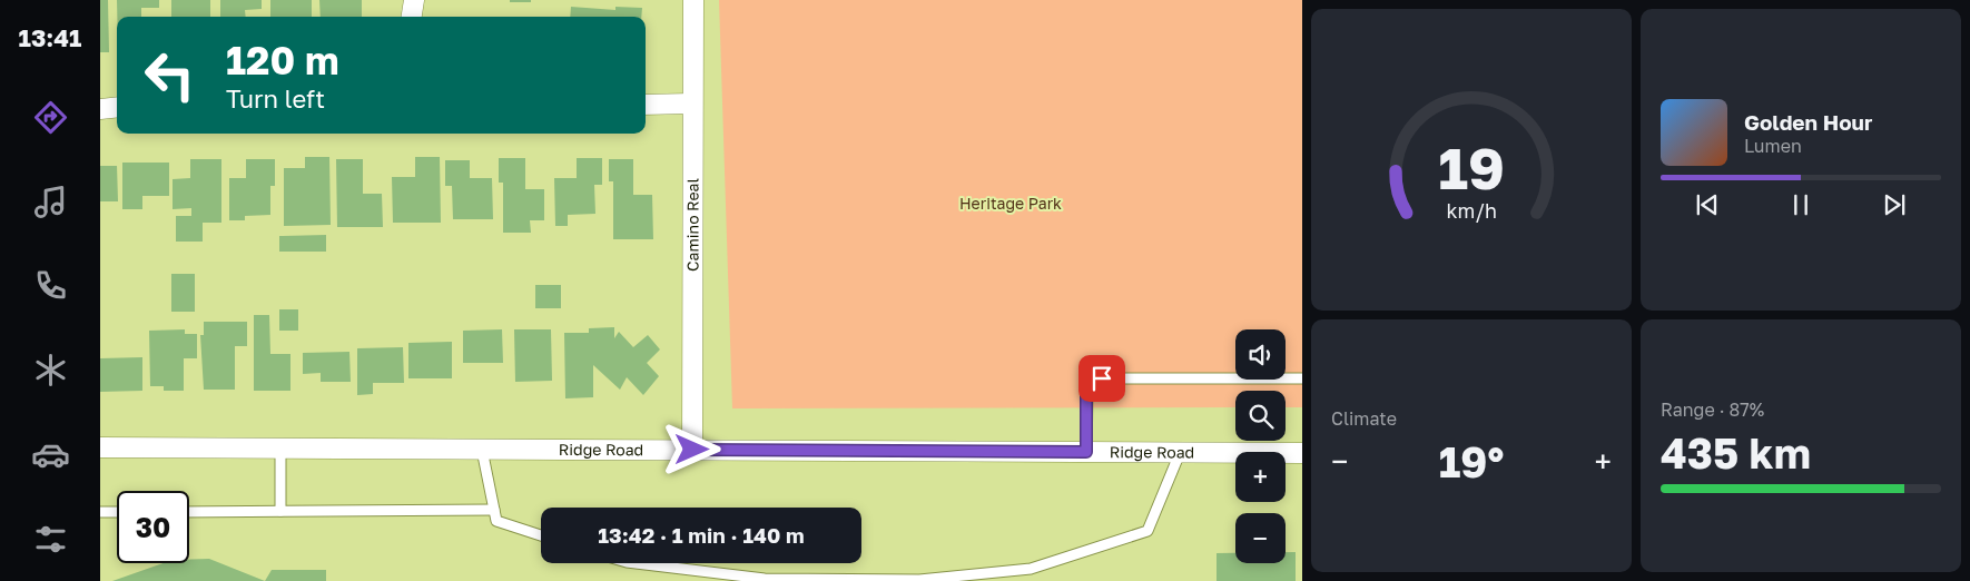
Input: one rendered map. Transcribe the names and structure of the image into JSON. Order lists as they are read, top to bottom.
{
  "streets": {
    "street": ["Camino Real", "Ridge Road"]
  },
  "crossings": [
    ["Camino Real", "Ridge Road"]
  ],
  "parks": ["Heritage Park"],
  "page": {
    "tabs": "13:41",
    "turn": ["120 m", "Turn left"],
    "song": ["Golden Hour", "Lumen"],
    "tile": [
      "Climate",
      ["Range · 87%", "435 km"]
    ],
    "map_buttons": ["+", "−"],
    "heat": ["−", "19°", "+"],
    "limit": "30",
    "trip": "13:42 · 1 min · 140 m",
    "gauge": ["19", "km/h"]
  }
}
